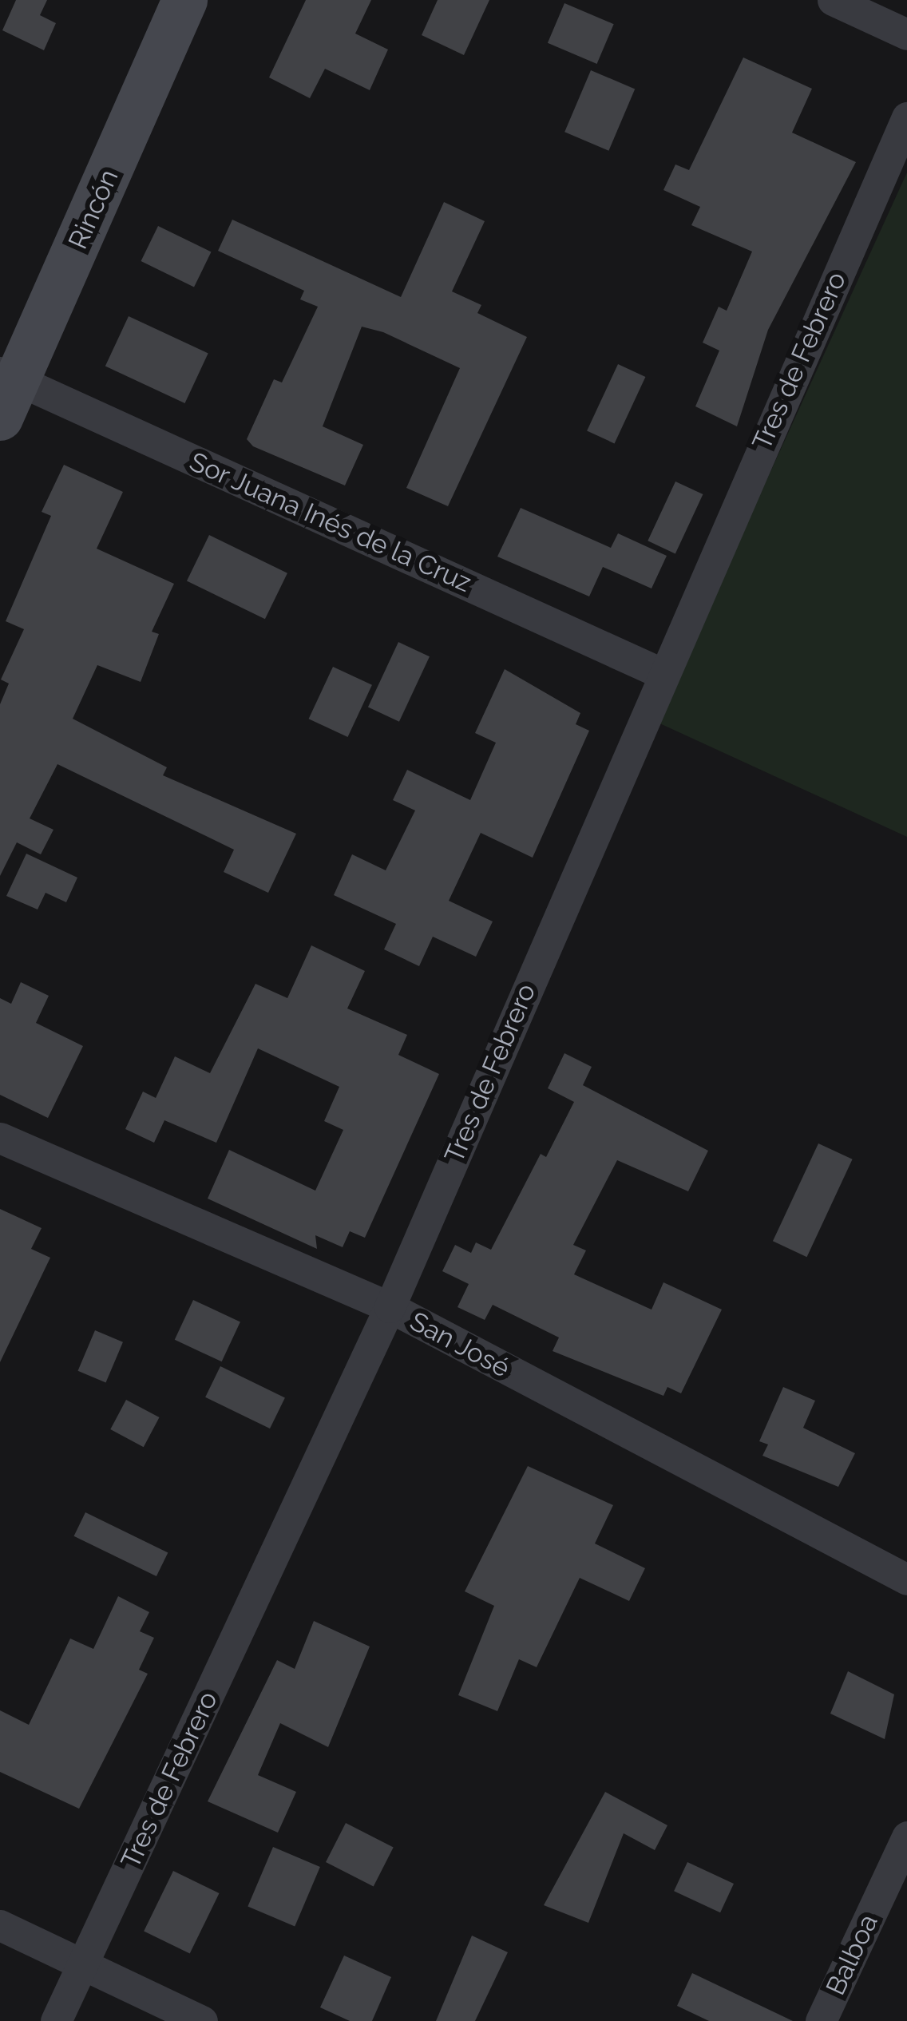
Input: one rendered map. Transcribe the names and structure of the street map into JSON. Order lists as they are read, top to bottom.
{
  "streets": {
    "street": [
      "Rincón",
      "Tres de Febrero",
      "Sor Juana Inés de la Cruz",
      "San José",
      "Balboa"
    ]
  },
  "crossings": [
    ["Rincón", "Sor Juana Inés de la Cruz"],
    ["Tres de Febrero", "Sor Juana Inés de la Cruz"],
    ["Tres de Febrero", "San José"]
  ]
}
